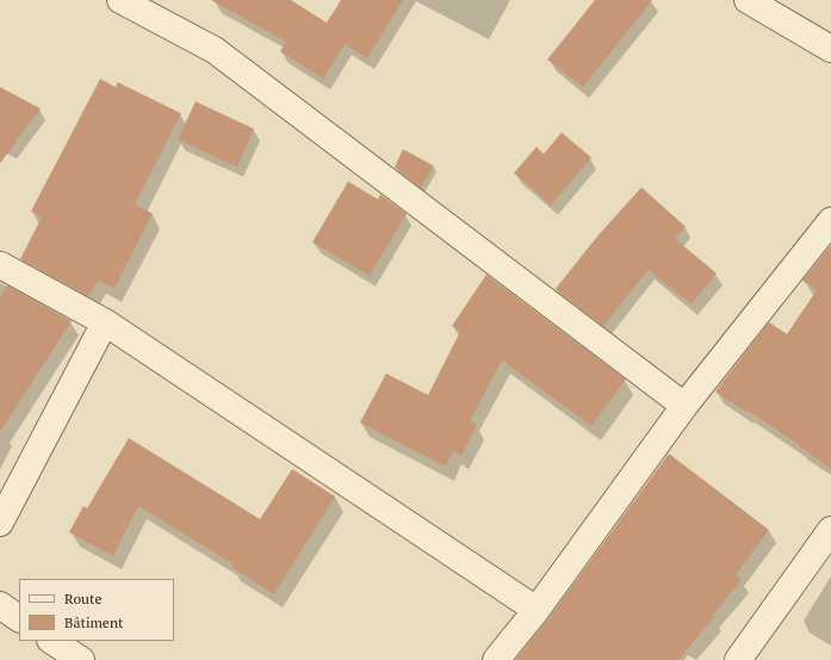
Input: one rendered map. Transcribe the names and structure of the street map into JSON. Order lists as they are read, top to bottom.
{
  "legend": ["Route", "Bâtiment"]
}
